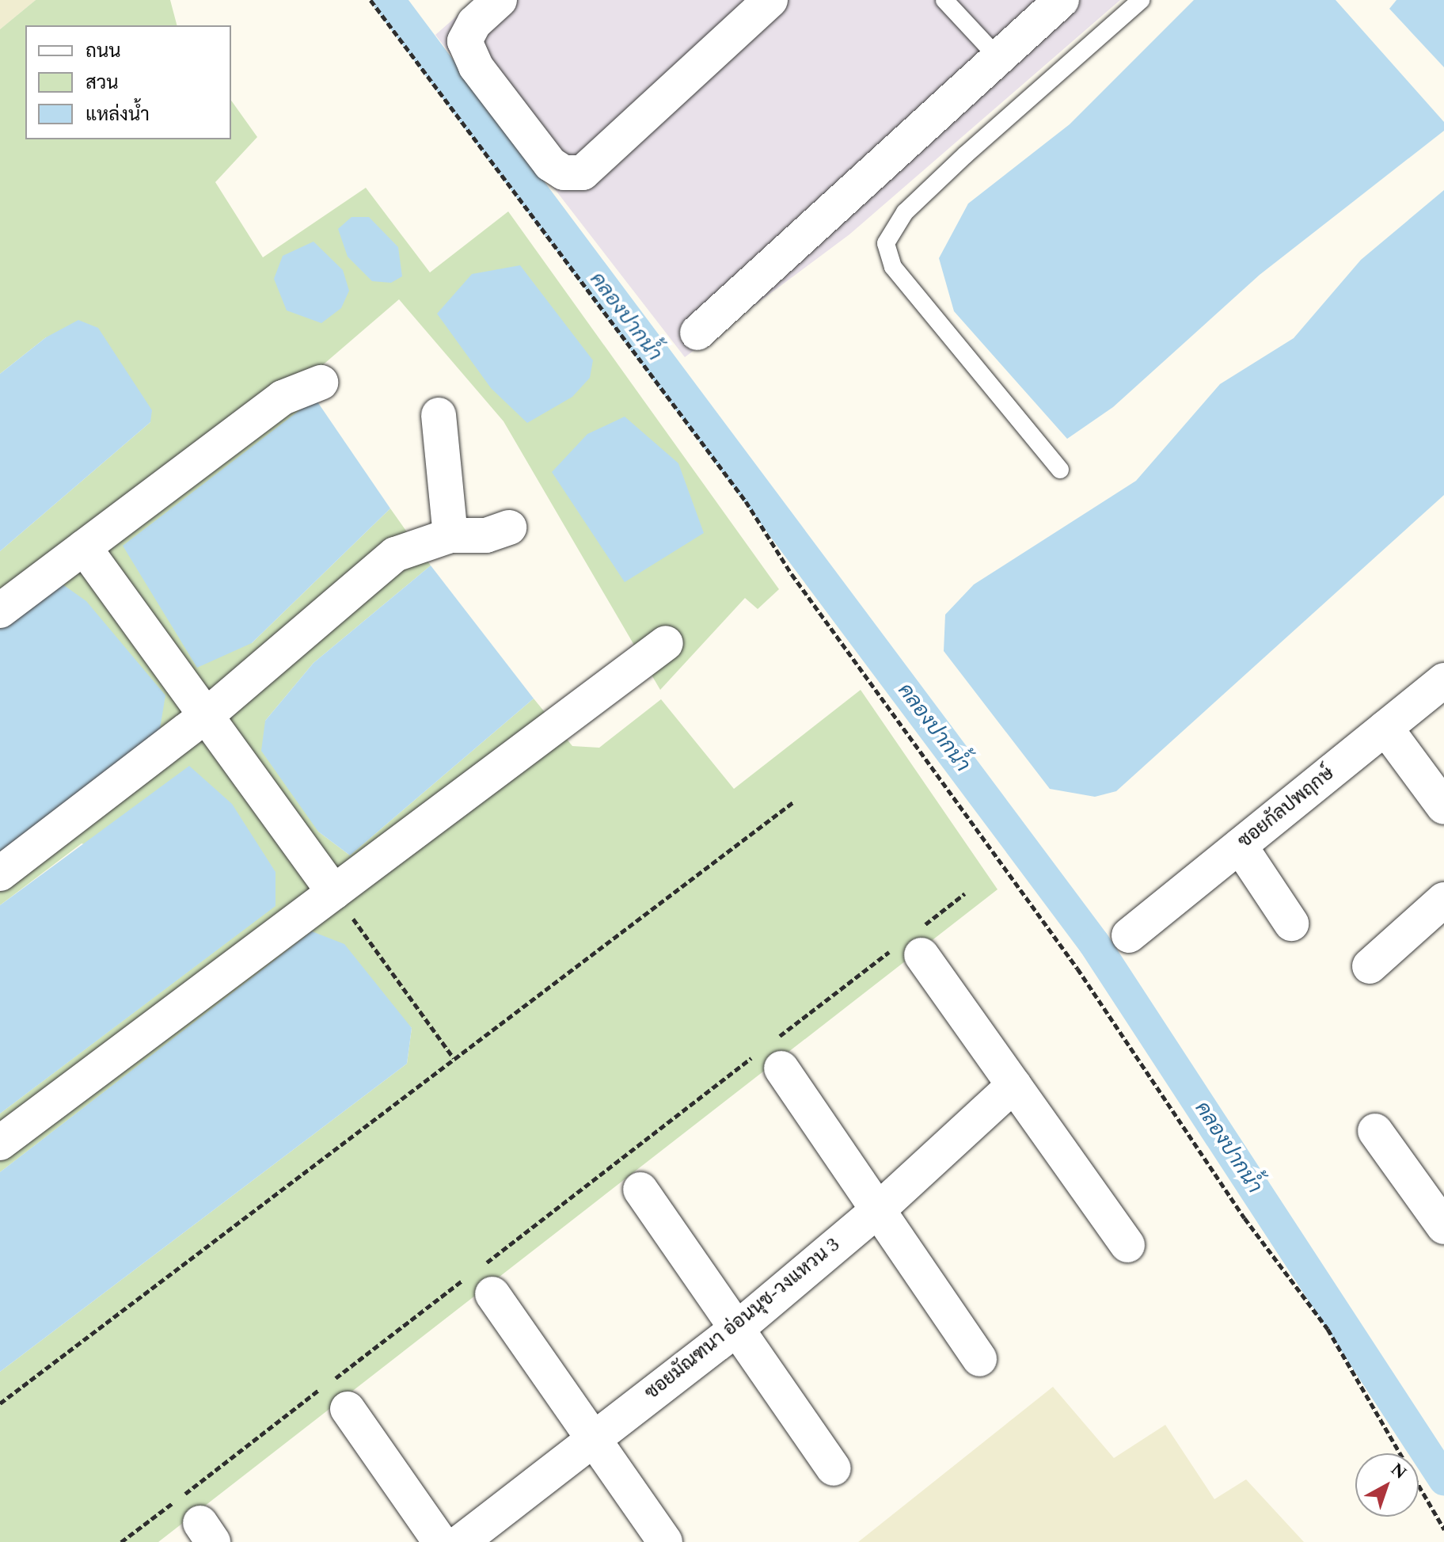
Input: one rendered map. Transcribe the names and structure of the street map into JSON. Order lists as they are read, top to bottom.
{
  "streets": {
    "street": ["ซอยกัลปพฤกษ์", "ซอยมัณฑนา อ่อนนุช-วงแหวน 3"]
  },
  "water": ["คลองปากน้ำ"],
  "legend": ["ถนน", "สวน", "แหล่งน้ำ"],
  "north": "top right"
}
